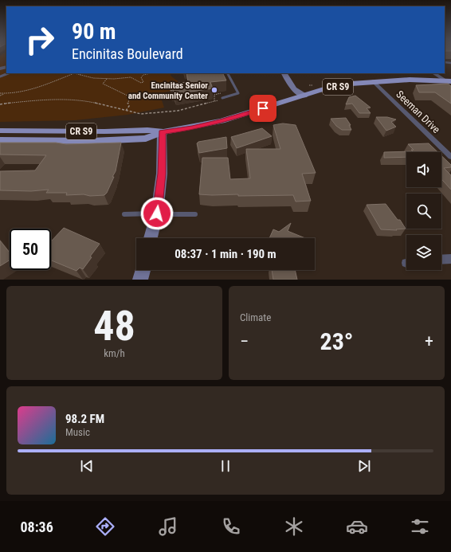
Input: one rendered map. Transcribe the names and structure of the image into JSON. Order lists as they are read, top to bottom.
{
  "streets": {
    "main road": ["CR S9"],
    "street": ["Seeman Drive"]
  },
  "crossings": [
    ["CR S9", "Seeman Drive"]
  ],
  "places": ["Encinitas Senior and Community Center"],
  "page": {
    "turn": ["90 m", "Encinitas Boulevard"],
    "limit": "50",
    "trip": "08:37 · 1 min · 190 m",
    "tile": [
      ["48", "km/h"],
      "Climate"
    ],
    "heat": ["−", "23°", "+"],
    "song": ["98.2 FM", "Music"],
    "tabs": "08:36"
  }
}
